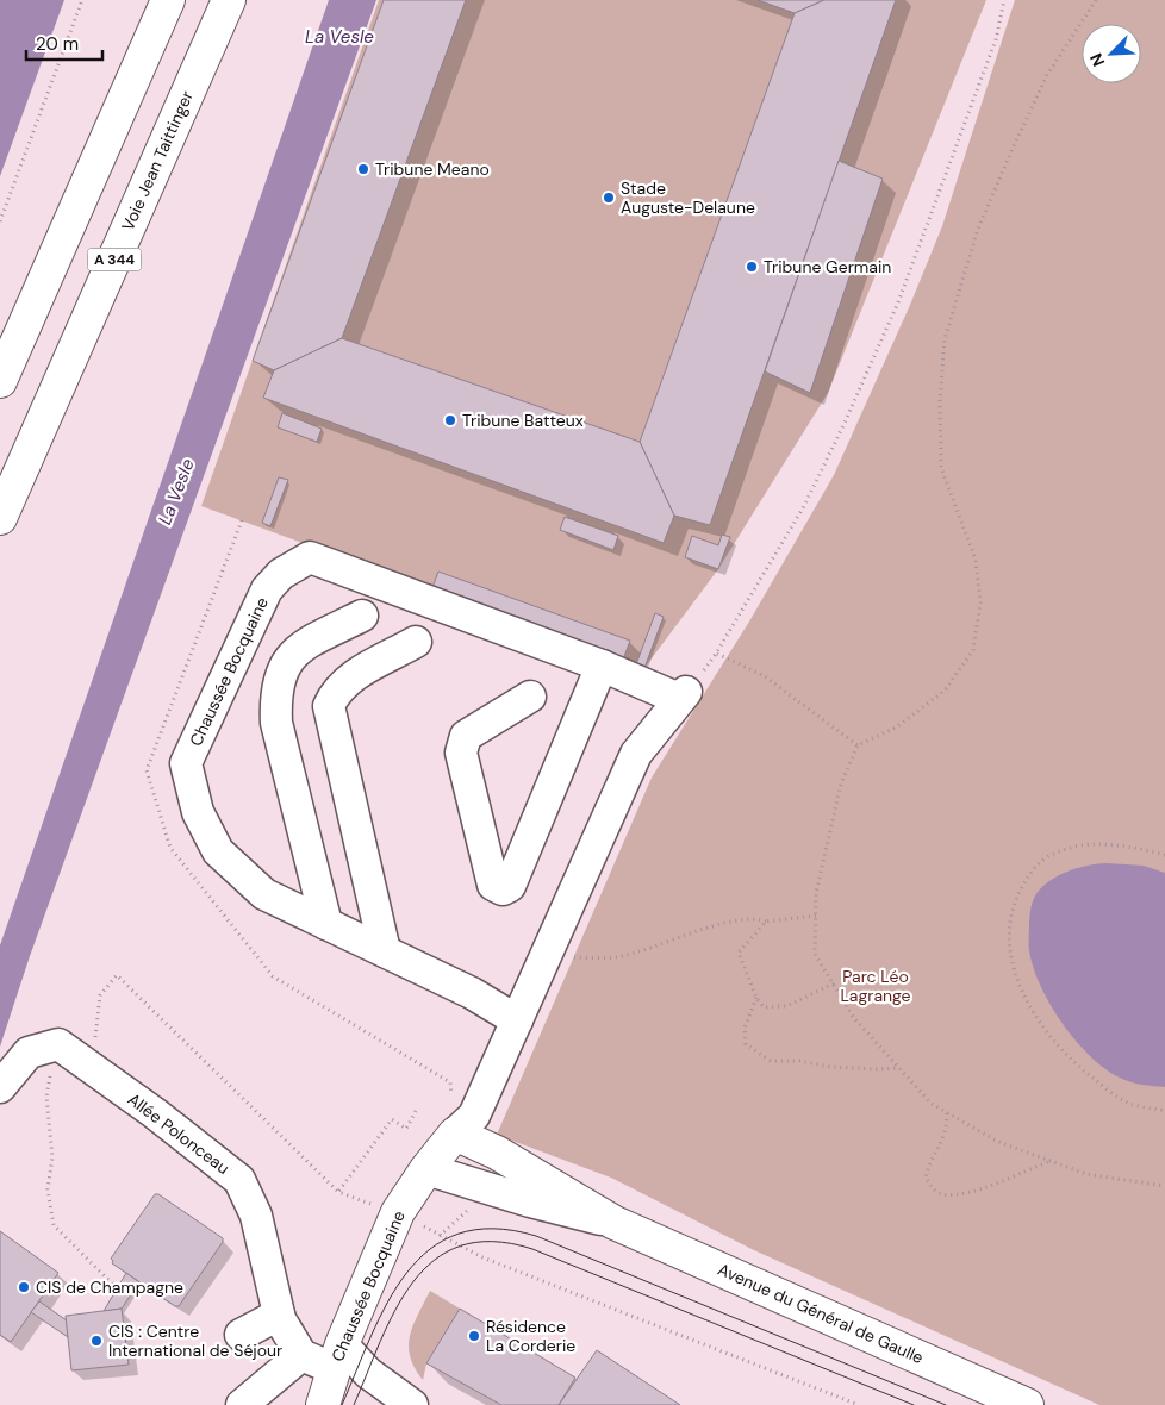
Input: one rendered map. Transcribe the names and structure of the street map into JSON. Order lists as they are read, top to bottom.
{
  "streets": {
    "main road": [
      "Voie Jean Taittinger",
      "A 344",
      "Chaussée Bocquaine",
      "Avenue du Général de Gaulle"
    ],
    "street": ["Allée Polonceau"]
  },
  "crossings": [
    ["Chaussée Bocquaine", "Avenue du Général de Gaulle"]
  ],
  "water": ["La Vesle"],
  "parks": ["Parc Léo Lagrange"],
  "places": [
    "Tribune Meano",
    "Stade Auguste-Delaune",
    "Tribune Germain",
    "Tribune Batteux",
    "CIS de Champagne",
    "Résidence La Corderie",
    "CIS : Centre International de Séjour"
  ],
  "scale_bar": "20 m",
  "north": "bottom left"
}
